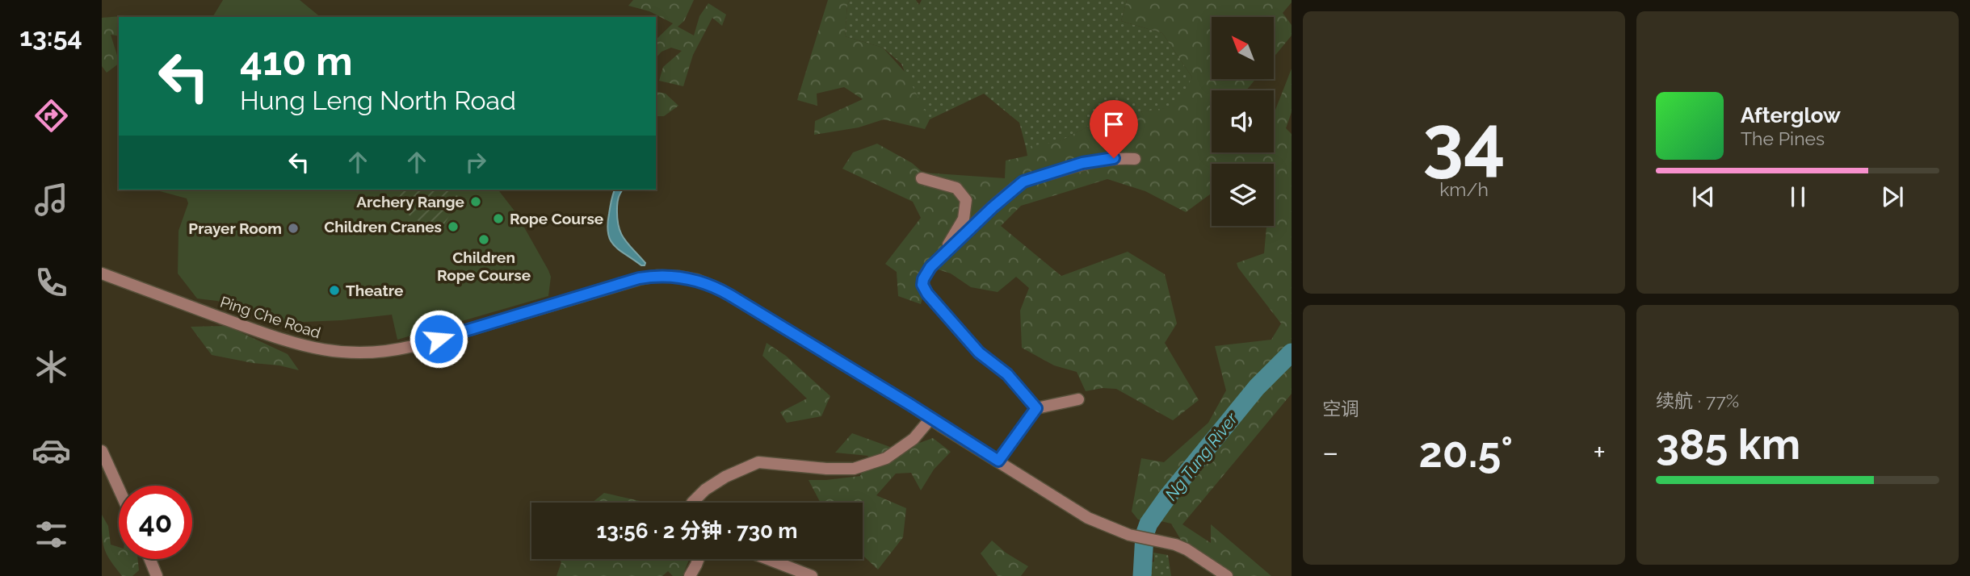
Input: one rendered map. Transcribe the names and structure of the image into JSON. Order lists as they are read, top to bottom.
{
  "streets": {
    "street": ["Ping Che Road"]
  },
  "water": ["Ng Tung River"],
  "places": [
    "Archery Range",
    "Rope Course",
    "Children Cranes",
    "Prayer Room",
    "Children Rope Course",
    "Theatre"
  ],
  "north": "top left",
  "page": {
    "tabs": "13:54",
    "tile": [
      ["34", "km/h"],
      "空调",
      ["续航 · 77%", "385 km"]
    ],
    "turn": ["410 m", "Hung Leng North Road"],
    "song": ["Afterglow", "The Pines"],
    "heat": ["−", "20.5°", "+"],
    "limit": "40",
    "trip": "13:56 · 2 分钟 · 730 m"
  }
}
